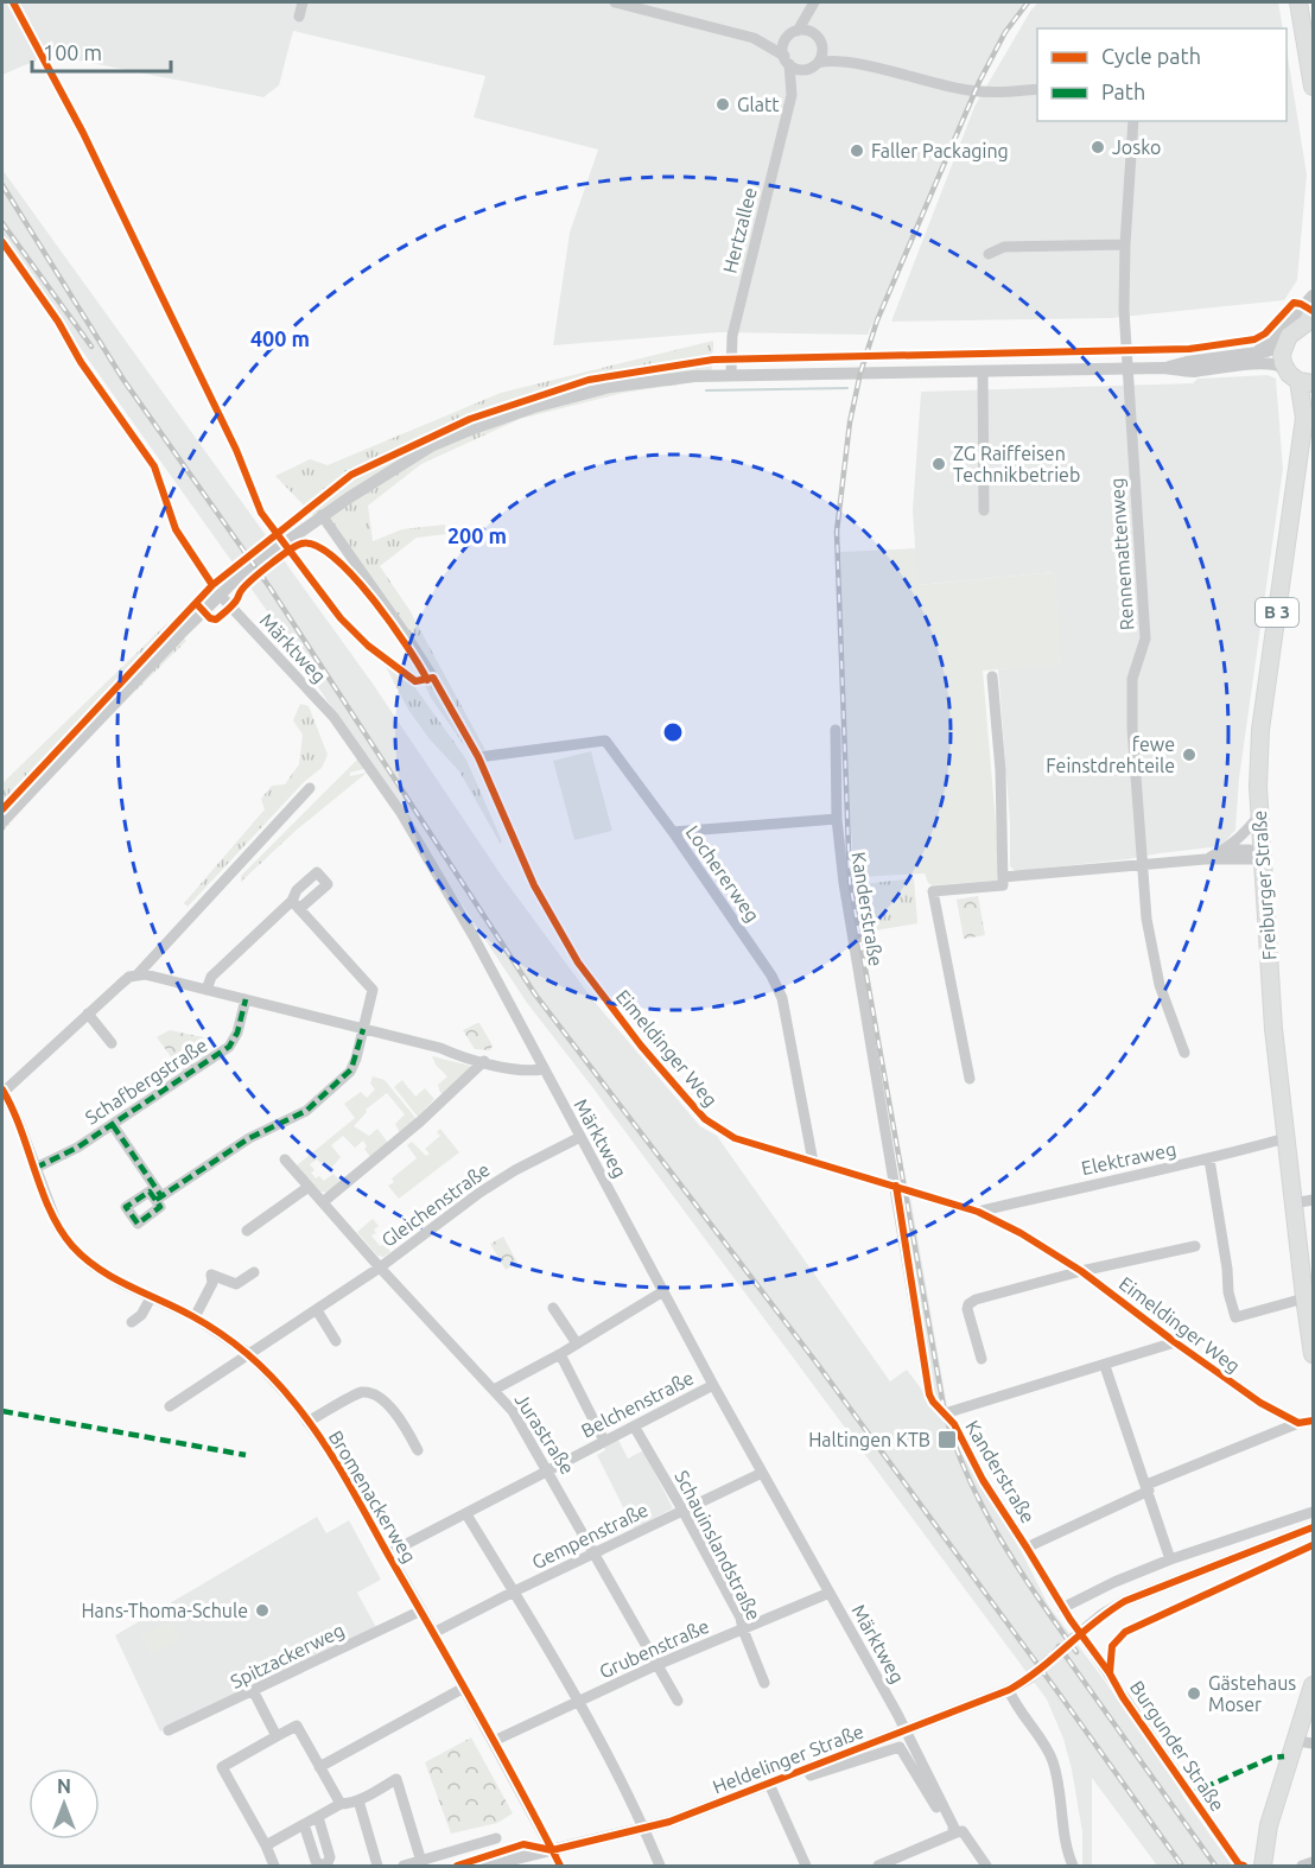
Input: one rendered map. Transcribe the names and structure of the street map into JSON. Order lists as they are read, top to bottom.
{
  "streets": {
    "main road": ["B 3", "Freiburger Straße"],
    "street": [
      "Hertzallee",
      "Rennemattenweg",
      "Märktweg",
      "Lochererweg",
      "Kanderstraße",
      "Eimeldinger Weg",
      "Schafbergstraße",
      "Elektraweg",
      "Gleichenstraße",
      "Belchenstraße",
      "Jurastraße",
      "Bromenackerweg",
      "Gempenstraße",
      "Schauinslandstraße",
      "Grubenstraße",
      "Spitzackerweg",
      "Burgunder Straße",
      "Heldelinger Straße"
    ]
  },
  "crossings": [
    ["Märktweg", "Gleichenstraße"],
    ["Märktweg", "Belchenstraße"],
    ["Märktweg", "Gempenstraße"],
    ["Märktweg", "Grubenstraße"],
    ["Märktweg", "Heldelinger Straße"],
    ["Lochererweg", "Eimeldinger Weg"],
    ["Freiburger Straße", "Elektraweg"],
    ["Kanderstraße", "Eimeldinger Weg"],
    ["Kanderstraße", "Burgunder Straße"],
    ["Eimeldinger Weg", "Elektraweg"],
    ["Schafbergstraße", "Bromenackerweg"],
    ["Gleichenstraße", "Jurastraße"],
    ["Gleichenstraße", "Bromenackerweg"],
    ["Belchenstraße", "Jurastraße"],
    ["Belchenstraße", "Bromenackerweg"],
    ["Belchenstraße", "Schauinslandstraße"],
    ["Jurastraße", "Gempenstraße"],
    ["Jurastraße", "Grubenstraße"],
    ["Bromenackerweg", "Gempenstraße"],
    ["Bromenackerweg", "Grubenstraße"],
    ["Bromenackerweg", "Spitzackerweg"],
    ["Bromenackerweg", "Heldelinger Straße"],
    ["Gempenstraße", "Schauinslandstraße"],
    ["Schauinslandstraße", "Grubenstraße"]
  ],
  "places": {
    "other": [
      "Glatt",
      "Josko",
      "Faller Packaging",
      "ZG Raiffeisen Technikbetrieb",
      "fewe Feinstdrehteile",
      "Hans-Thoma-Schule",
      "Gästehaus Moser"
    ],
    "transit": ["Haltingen KTB"]
  },
  "legend": ["Cycle path", "Path"],
  "scale_bar": "100 m",
  "north": "top",
  "rings": ["400 m", "200 m"]
}
